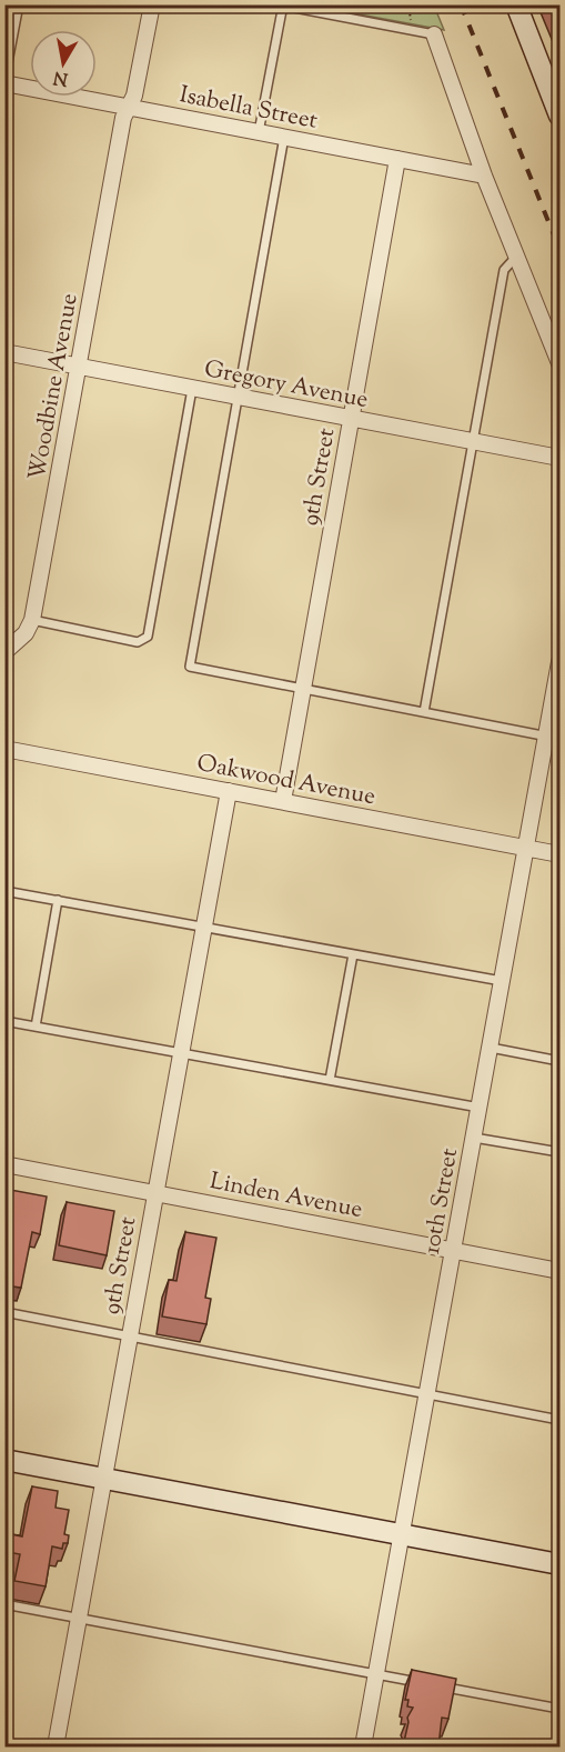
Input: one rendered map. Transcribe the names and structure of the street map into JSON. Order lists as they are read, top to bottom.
{
  "streets": {
    "street": [
      "Isabella Street",
      "Gregory Avenue",
      "Woodbine Avenue",
      "9th Street",
      "Oakwood Avenue",
      "Linden Avenue",
      "10th Street"
    ]
  },
  "crossings": [
    ["Isabella Street", "Woodbine Avenue"],
    ["Isabella Street", "9th Street"],
    ["Gregory Avenue", "Woodbine Avenue"],
    ["Gregory Avenue", "9th Street"],
    ["9th Street", "Oakwood Avenue"],
    ["9th Street", "Linden Avenue"],
    ["Oakwood Avenue", "10th Street"],
    ["Linden Avenue", "10th Street"]
  ],
  "north": "bottom"
}
